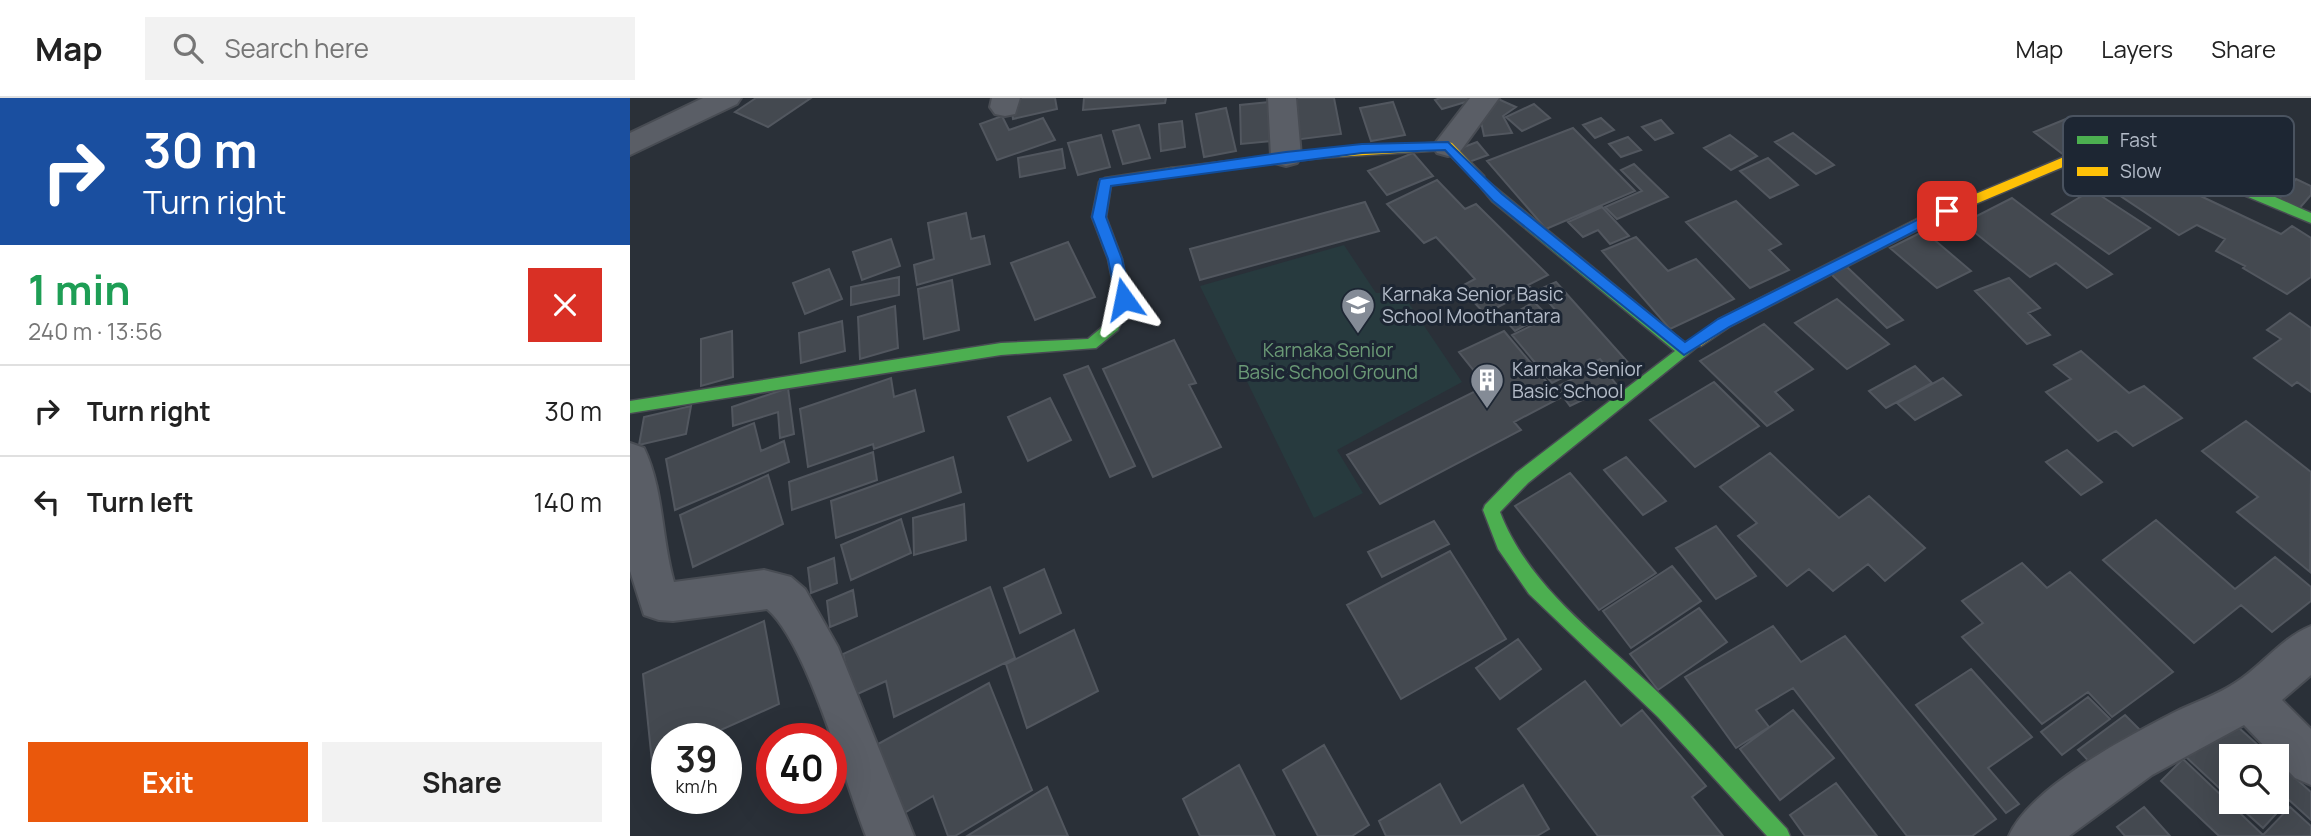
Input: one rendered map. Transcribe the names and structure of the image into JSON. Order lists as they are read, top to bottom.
{
  "parks": ["Karnaka Senior Basic School Ground"],
  "places": {
    "school or university": ["Karnaka Senior Basic School Moothantara"],
    "building": ["Karnaka Senior Basic School"]
  },
  "legend": ["Fast", "Slow"],
  "page": {
    "header": "Map",
    "search": "Search here",
    "nav": ["Map", "Layers", "Share"],
    "turn": ["30 m", "Turn right"],
    "heading": ["1 min", "240 m · 13:56"],
    "list": [
      {
        "name": "Turn right",
        "value": "30 m"
      },
      {
        "name": "Turn left",
        "value": "140 m"
      }
    ],
    "speed": "39 km/h",
    "limit": "40",
    "buttons": ["Exit", "Share"]
  }
}
